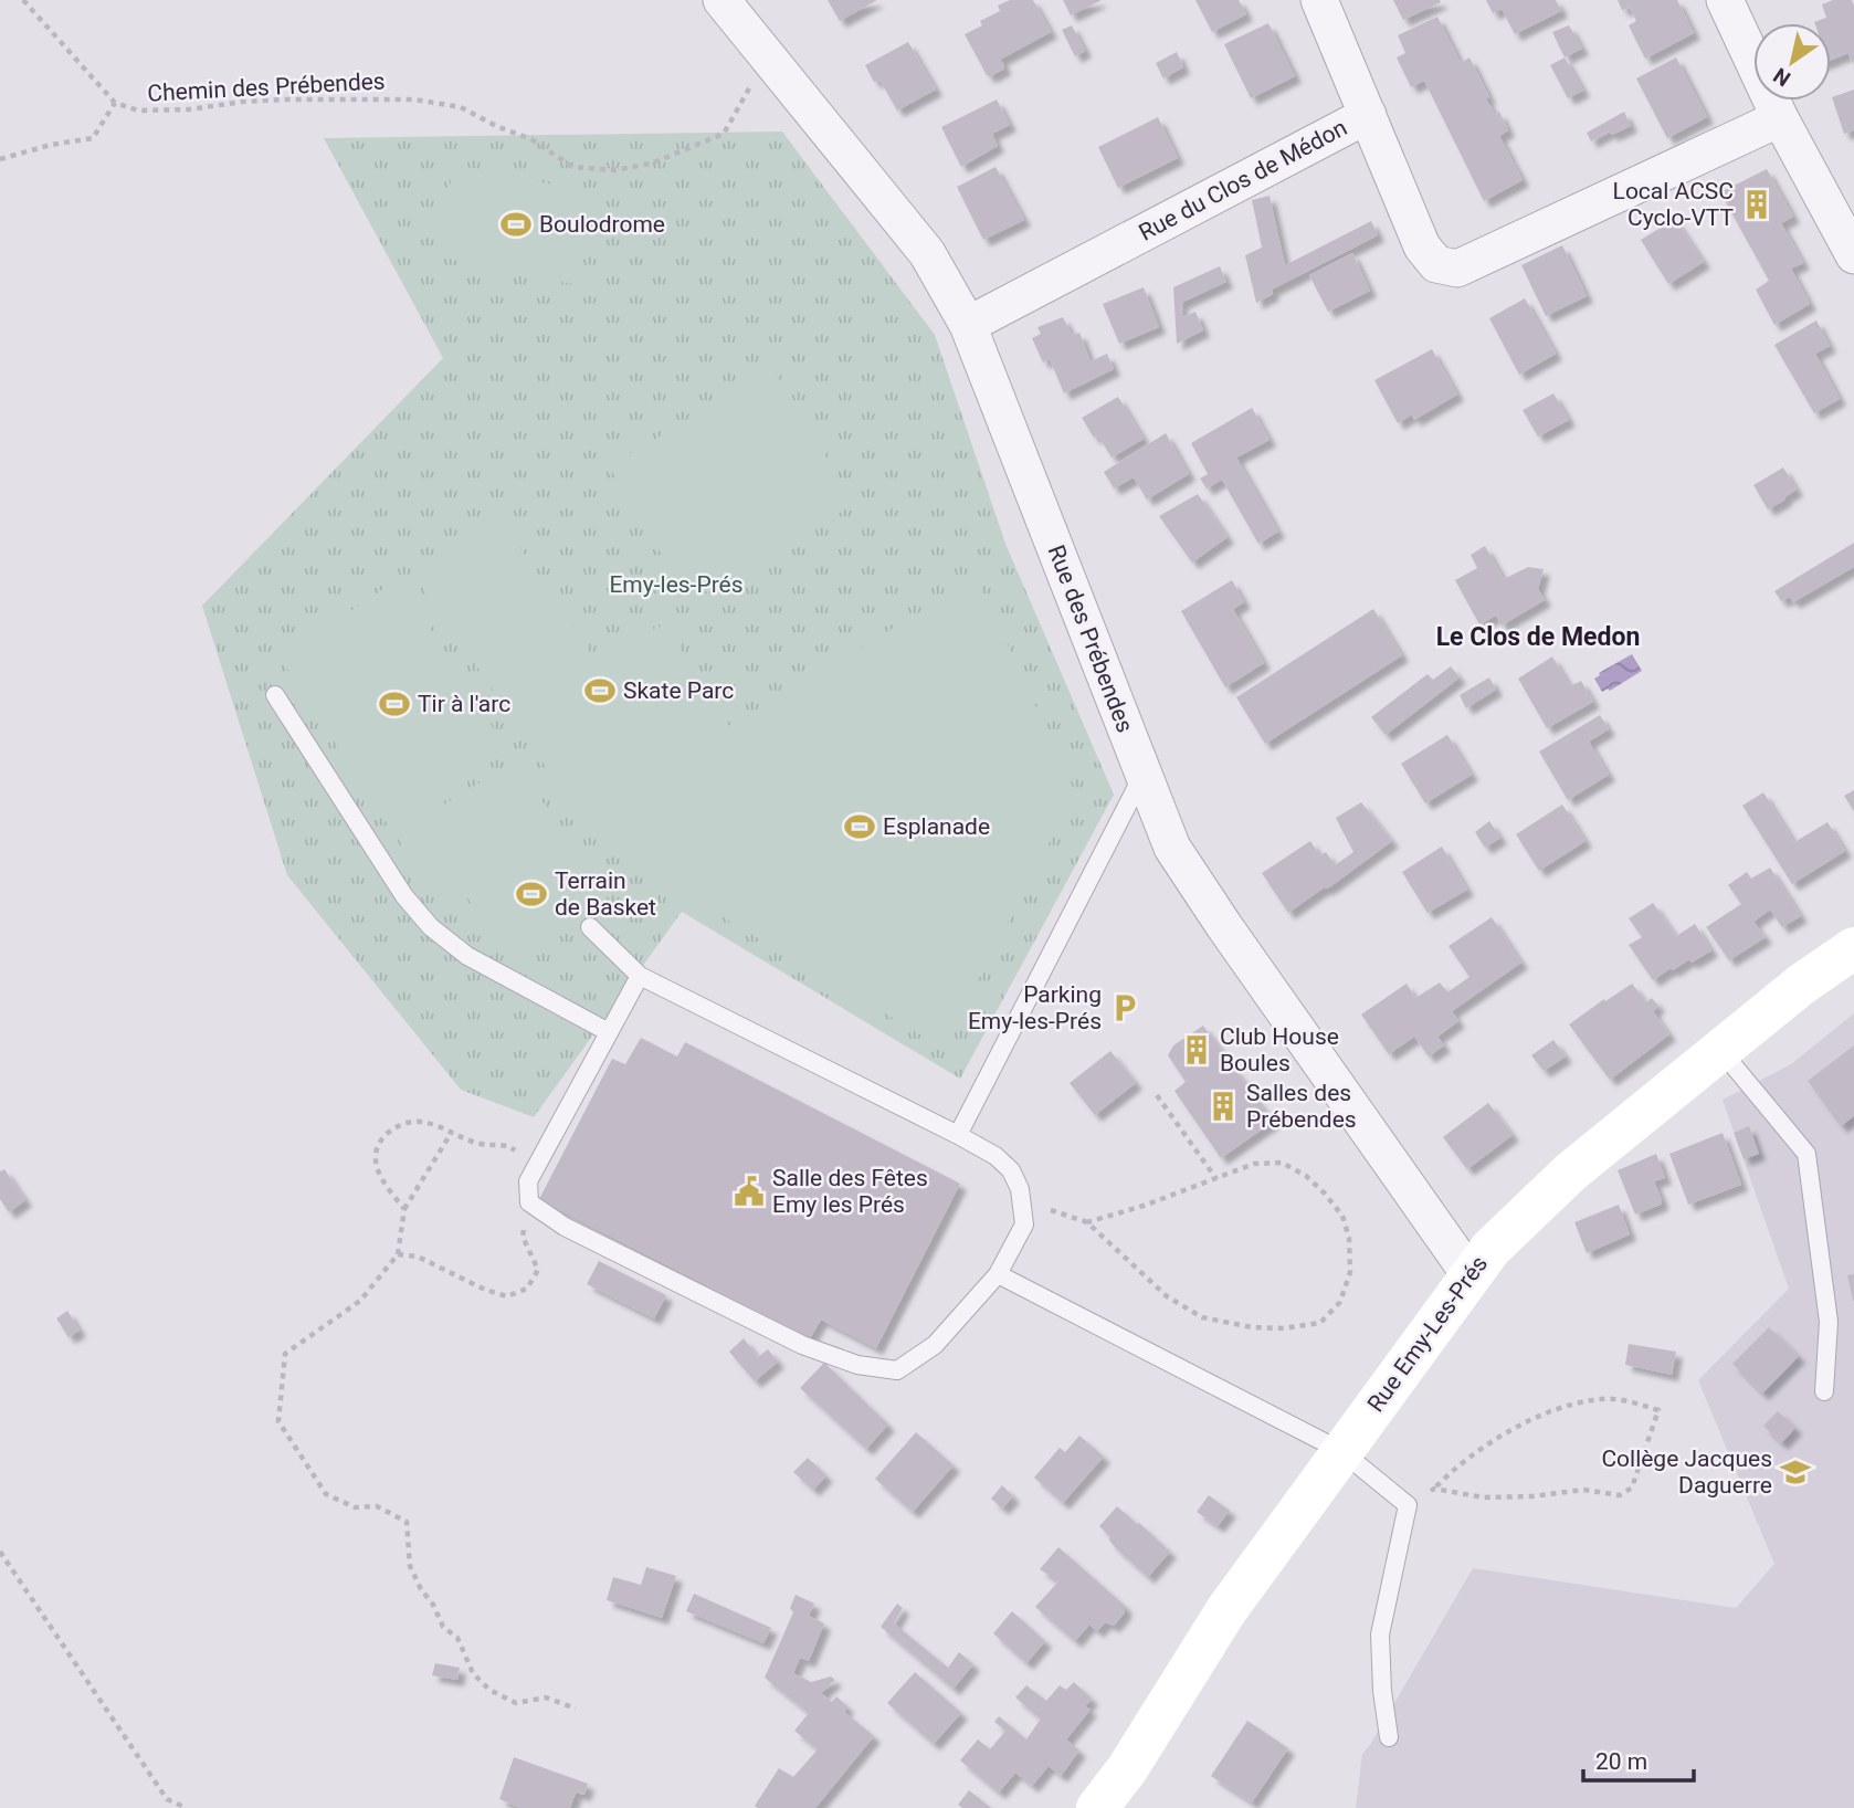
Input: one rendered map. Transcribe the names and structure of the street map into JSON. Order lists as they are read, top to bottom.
{
  "streets": {
    "street": ["Rue du Clos de Médon", "Rue des Prébendes", "Rue Emy-Les-Prés"],
    "path": ["Chemin des Prébendes"]
  },
  "crossings": [
    ["Chemin des Prébendes", "Rue des Prébendes"],
    ["Rue du Clos de Médon", "Rue des Prébendes"],
    ["Rue des Prébendes", "Rue Emy-Les-Prés"]
  ],
  "districts": ["Le Clos de Medon"],
  "parks": ["Emy-les-Prés"],
  "places": {
    "building": ["Local ACSC Cyclo-VTT", "Club House Boules", "Salles des Prébendes"],
    "sports": [
      "Boulodrome",
      "Skate Parc",
      "Tir à l'arc",
      "Esplanade",
      "Terrain de Basket"
    ],
    "parking": ["Parking Emy-les-Prés"],
    "public building": ["Salle des Fêtes Emy les Prés"],
    "school or university": ["Collège Jacques Daguerre"]
  },
  "scale_bar": "20 m",
  "north": "bottom left"
}
